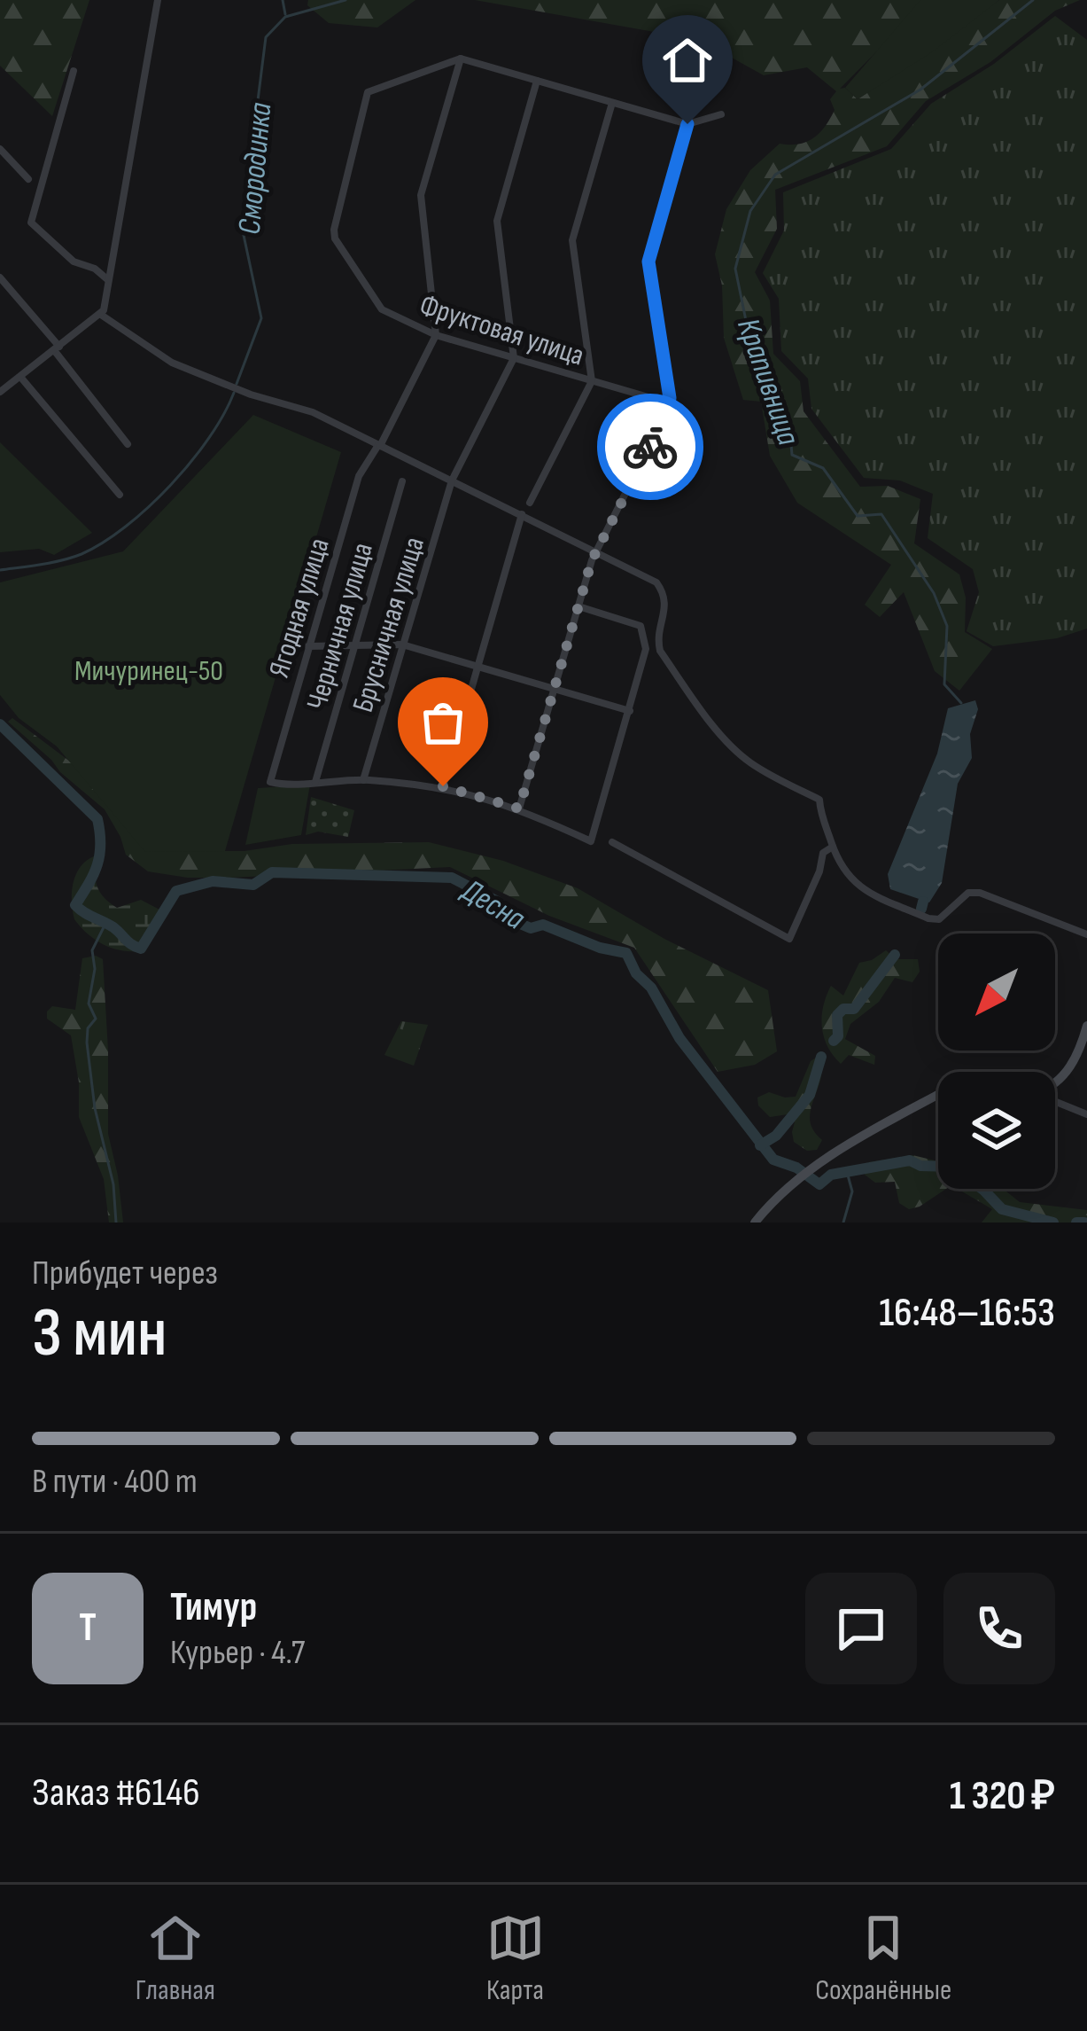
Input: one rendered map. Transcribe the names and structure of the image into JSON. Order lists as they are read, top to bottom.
{
  "streets": {
    "street": [
      "Фруктовая улица",
      "Ягодная улица",
      "Брусничная улица",
      "Черничная улица"
    ]
  },
  "crossings": [
    ["Фруктовая улица", "Ягодная улица"],
    ["Фруктовая улица", "Брусничная улица"],
    ["Ягодная улица", "Черничная улица"]
  ],
  "water": ["Смородинка", "Крапивница", "Десна"],
  "parks": ["Мичуринец-50"],
  "north": "bottom left",
  "page": {
    "heading": ["3 мин", "Прибудет через", "16:48–16:53"],
    "panel": [
      "Тимур",
      "Курьер · 4.7",
      "Заказ #6146",
      "1 320 ₽"
    ],
    "bar": "В пути · 400 m",
    "round": "Т",
    "tabs": ["Главная", "Карта", "Сохранённые"]
  }
}
